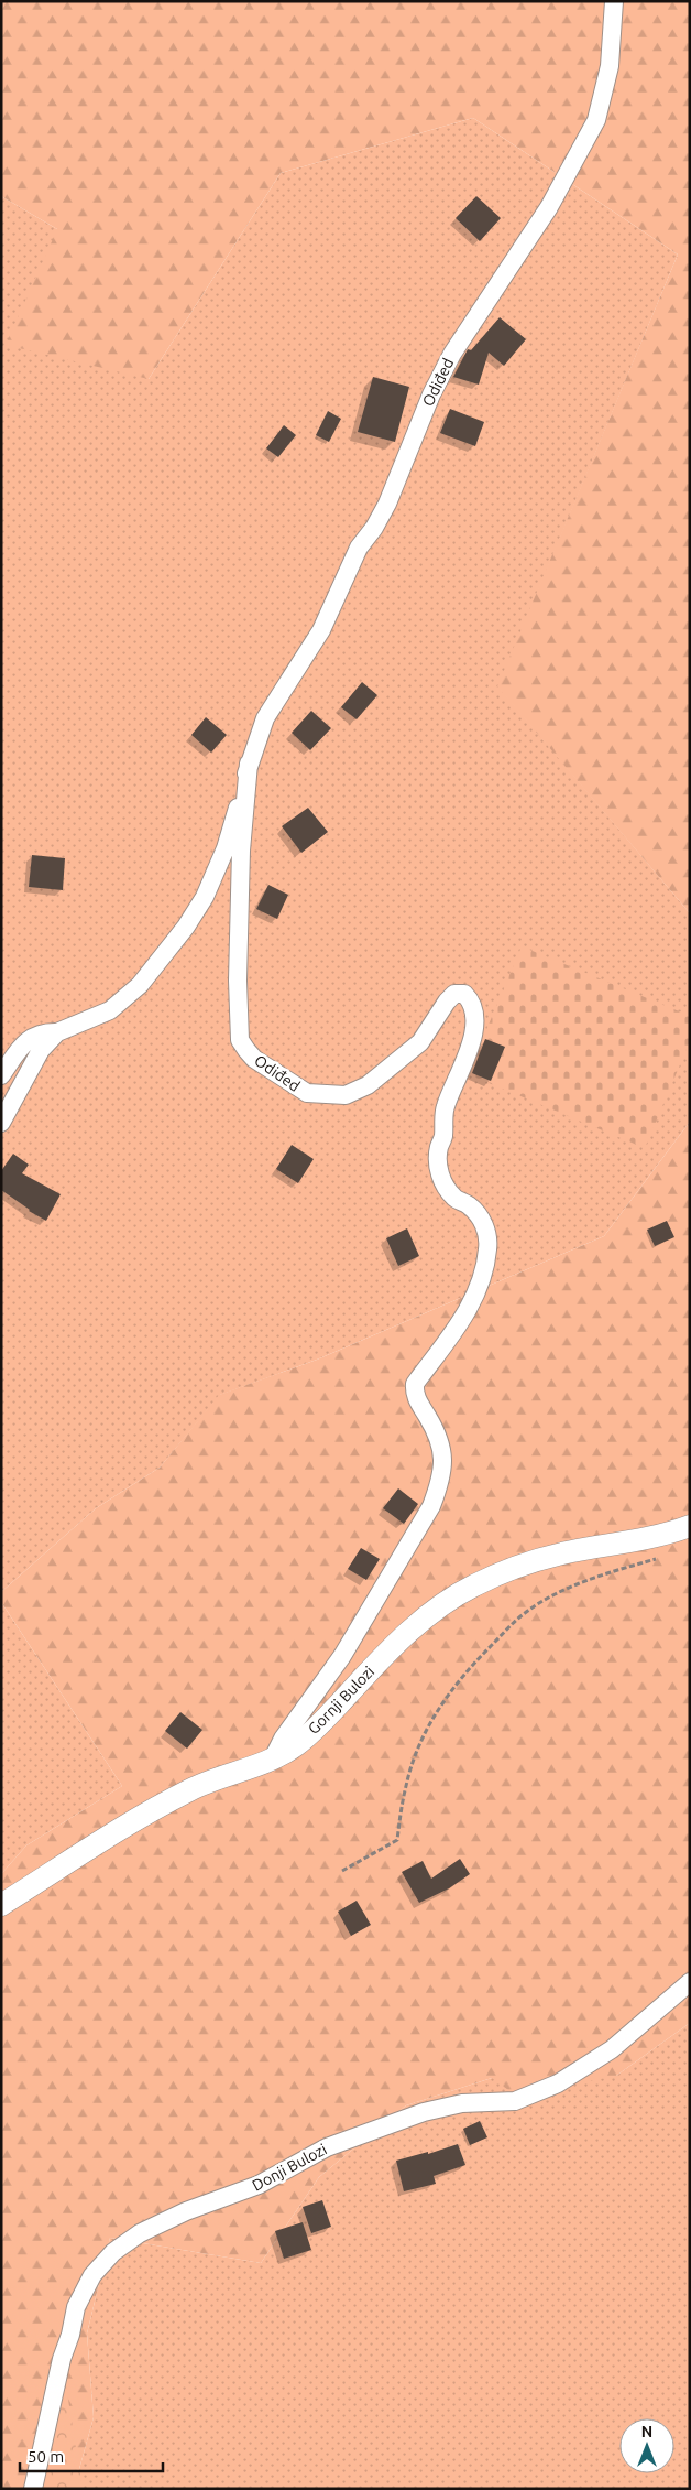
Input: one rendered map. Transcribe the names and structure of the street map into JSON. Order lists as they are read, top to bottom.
{
  "streets": {
    "street": ["Odiđed", "Gornji Bulozi", "Donji Bulozi"]
  },
  "crossings": [
    ["Odiđed", "Gornji Bulozi"]
  ],
  "scale_bar": "50 m",
  "north": "top"
}
